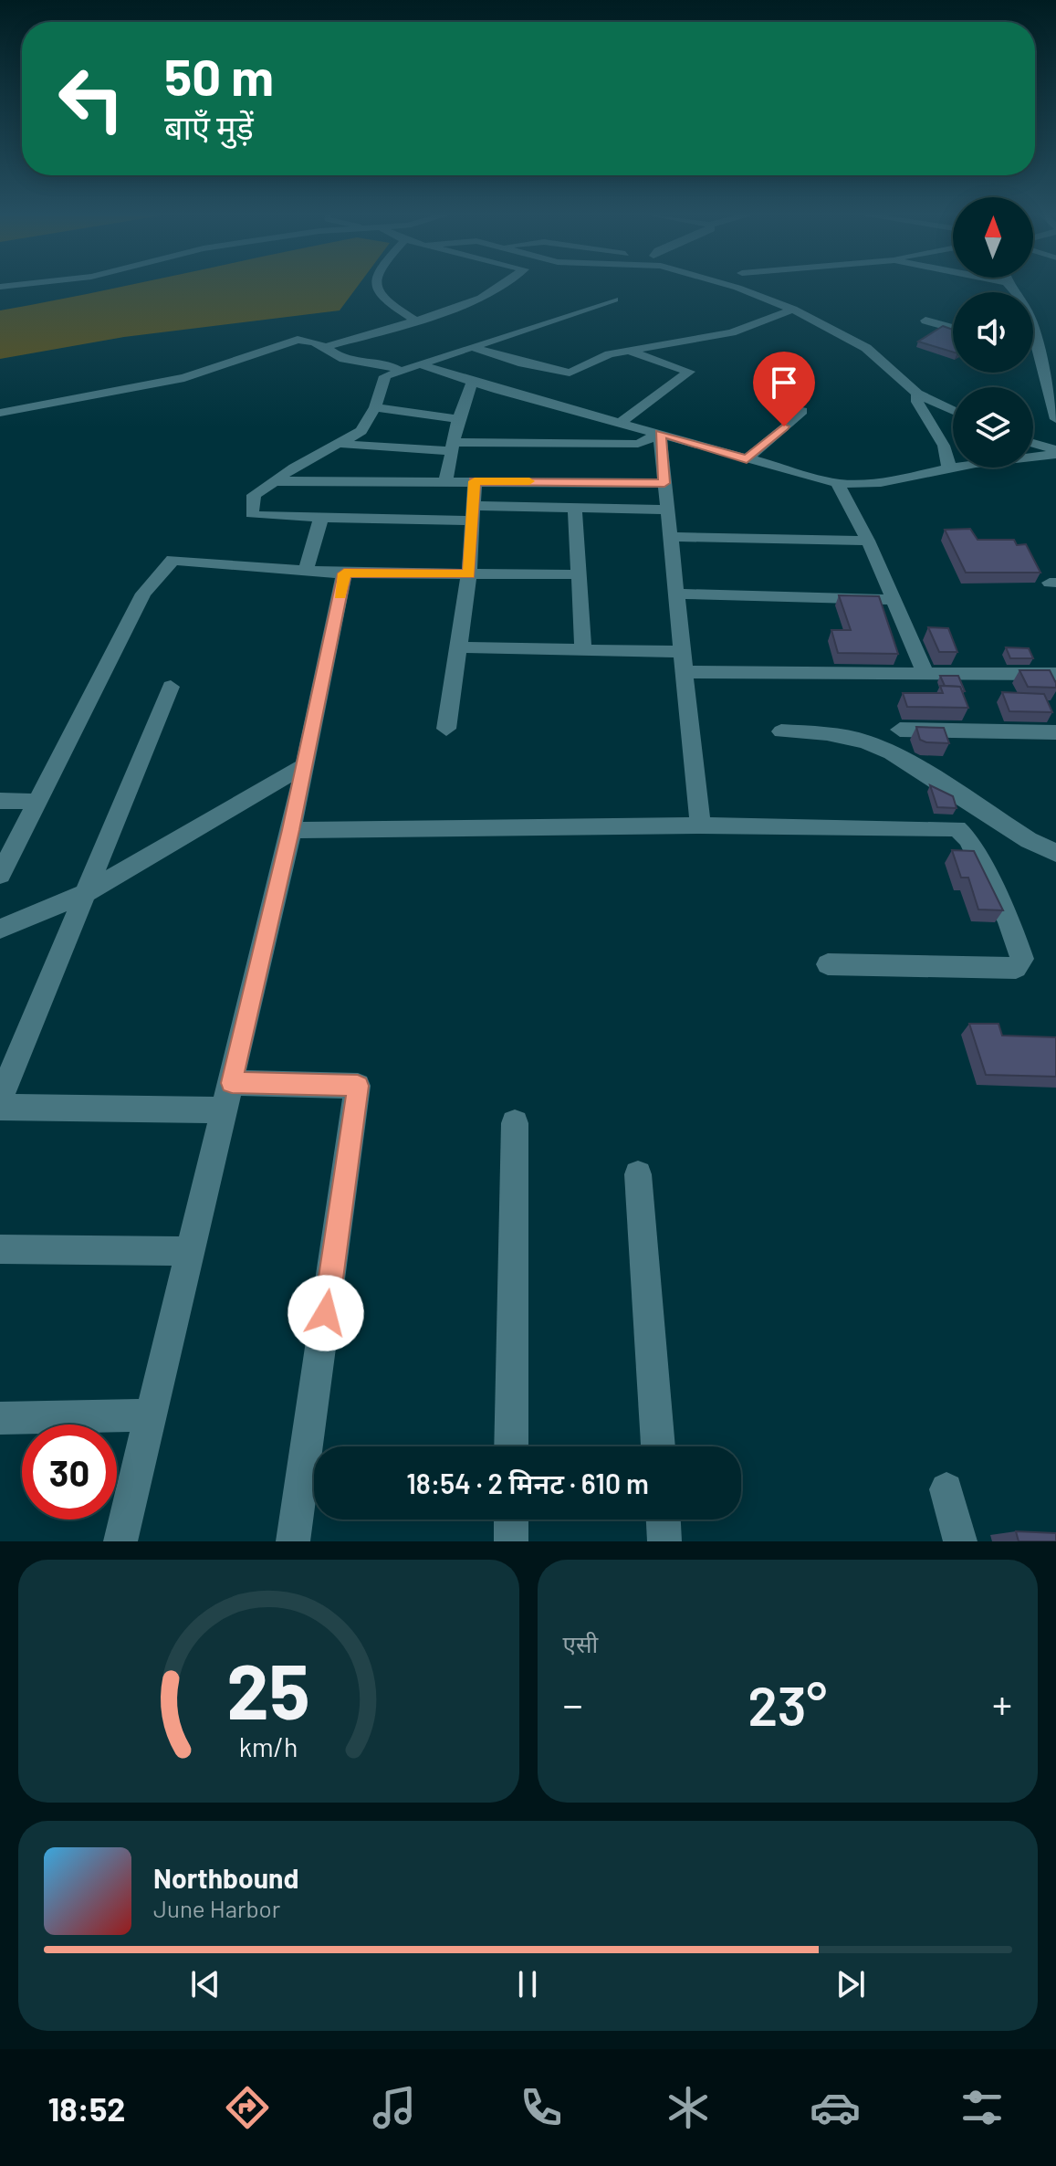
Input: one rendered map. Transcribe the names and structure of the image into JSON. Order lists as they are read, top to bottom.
{
  "north": "top",
  "page": {
    "turn": ["50 m", "बाएँ मुड़ें"],
    "limit": "30",
    "trip": "18:54 · 2 मिनट · 610 m",
    "tile": "एसी",
    "heat": ["−", "23°", "+"],
    "song": ["Northbound", "June Harbor"],
    "tabs": "18:52",
    "gauge": ["25", "km/h"]
  }
}
